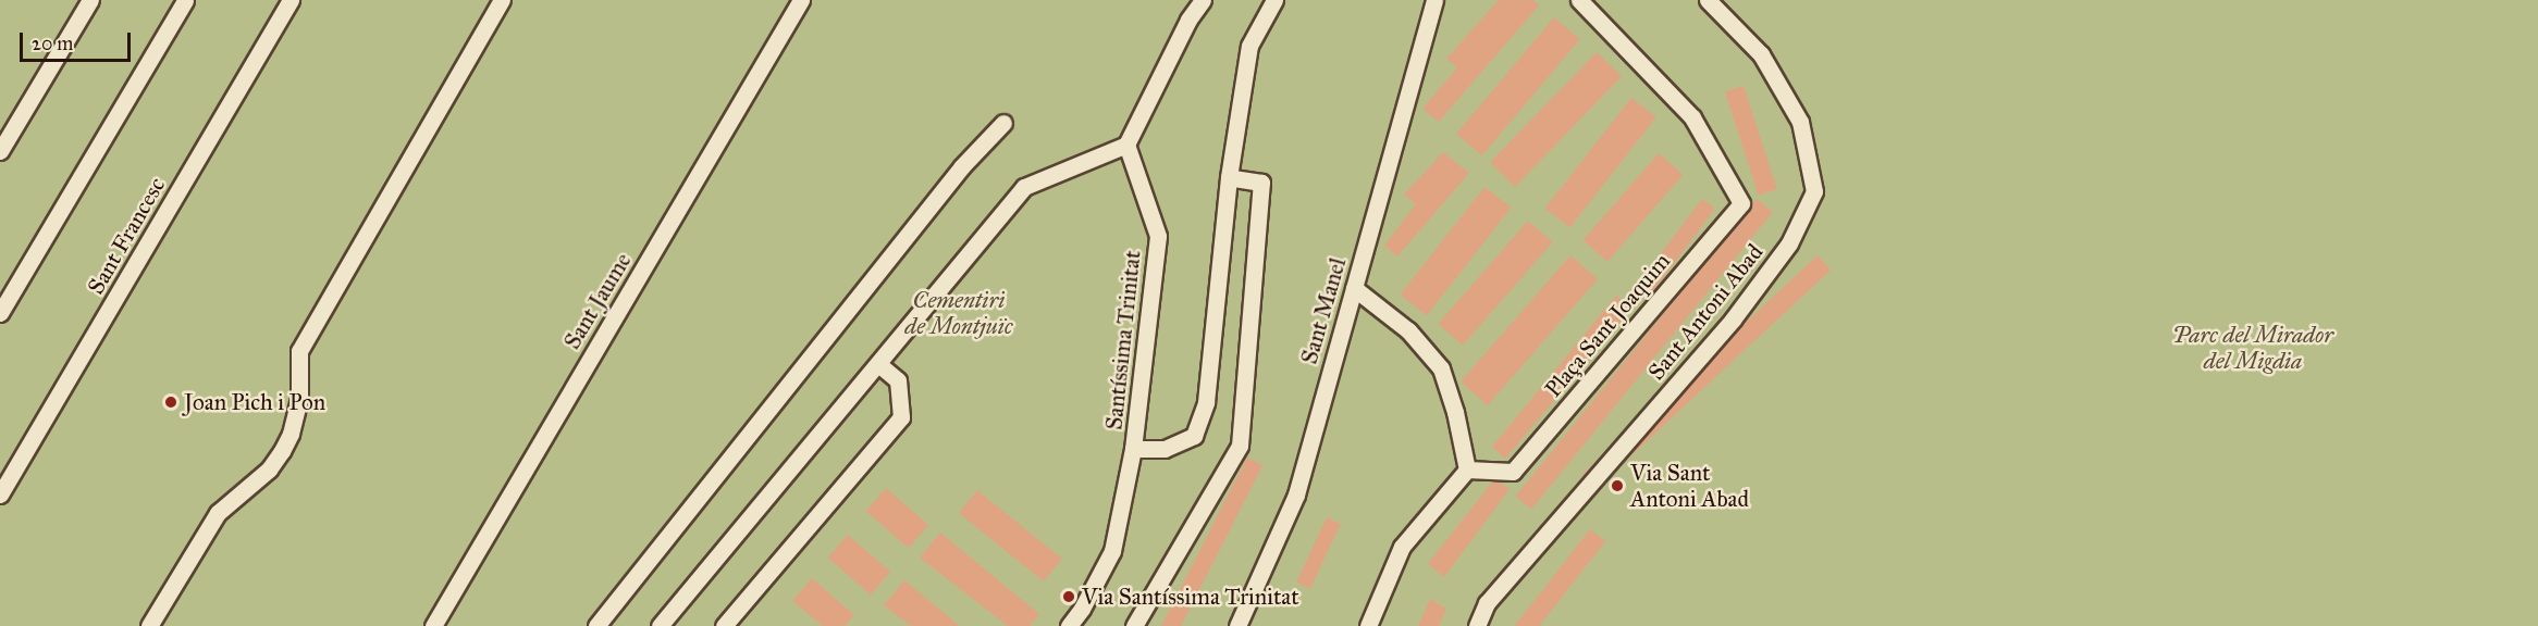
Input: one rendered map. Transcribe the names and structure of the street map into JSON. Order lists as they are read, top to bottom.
{
  "streets": {
    "lane": [
      "Sant Francesc",
      "Sant Jaume",
      "Sant Manel",
      "Sant Antoni Abad",
      "Plaça Sant Joaquim",
      "Santíssima Trinitat"
    ]
  },
  "parks": ["Cementiri de Montjuïc", "Parc del Mirador del Migdia"],
  "places": ["Joan Pich i Pon", "Via Sant Antoni Abad", "Via Santíssima Trinitat"],
  "scale_bar": "20 m"
}
